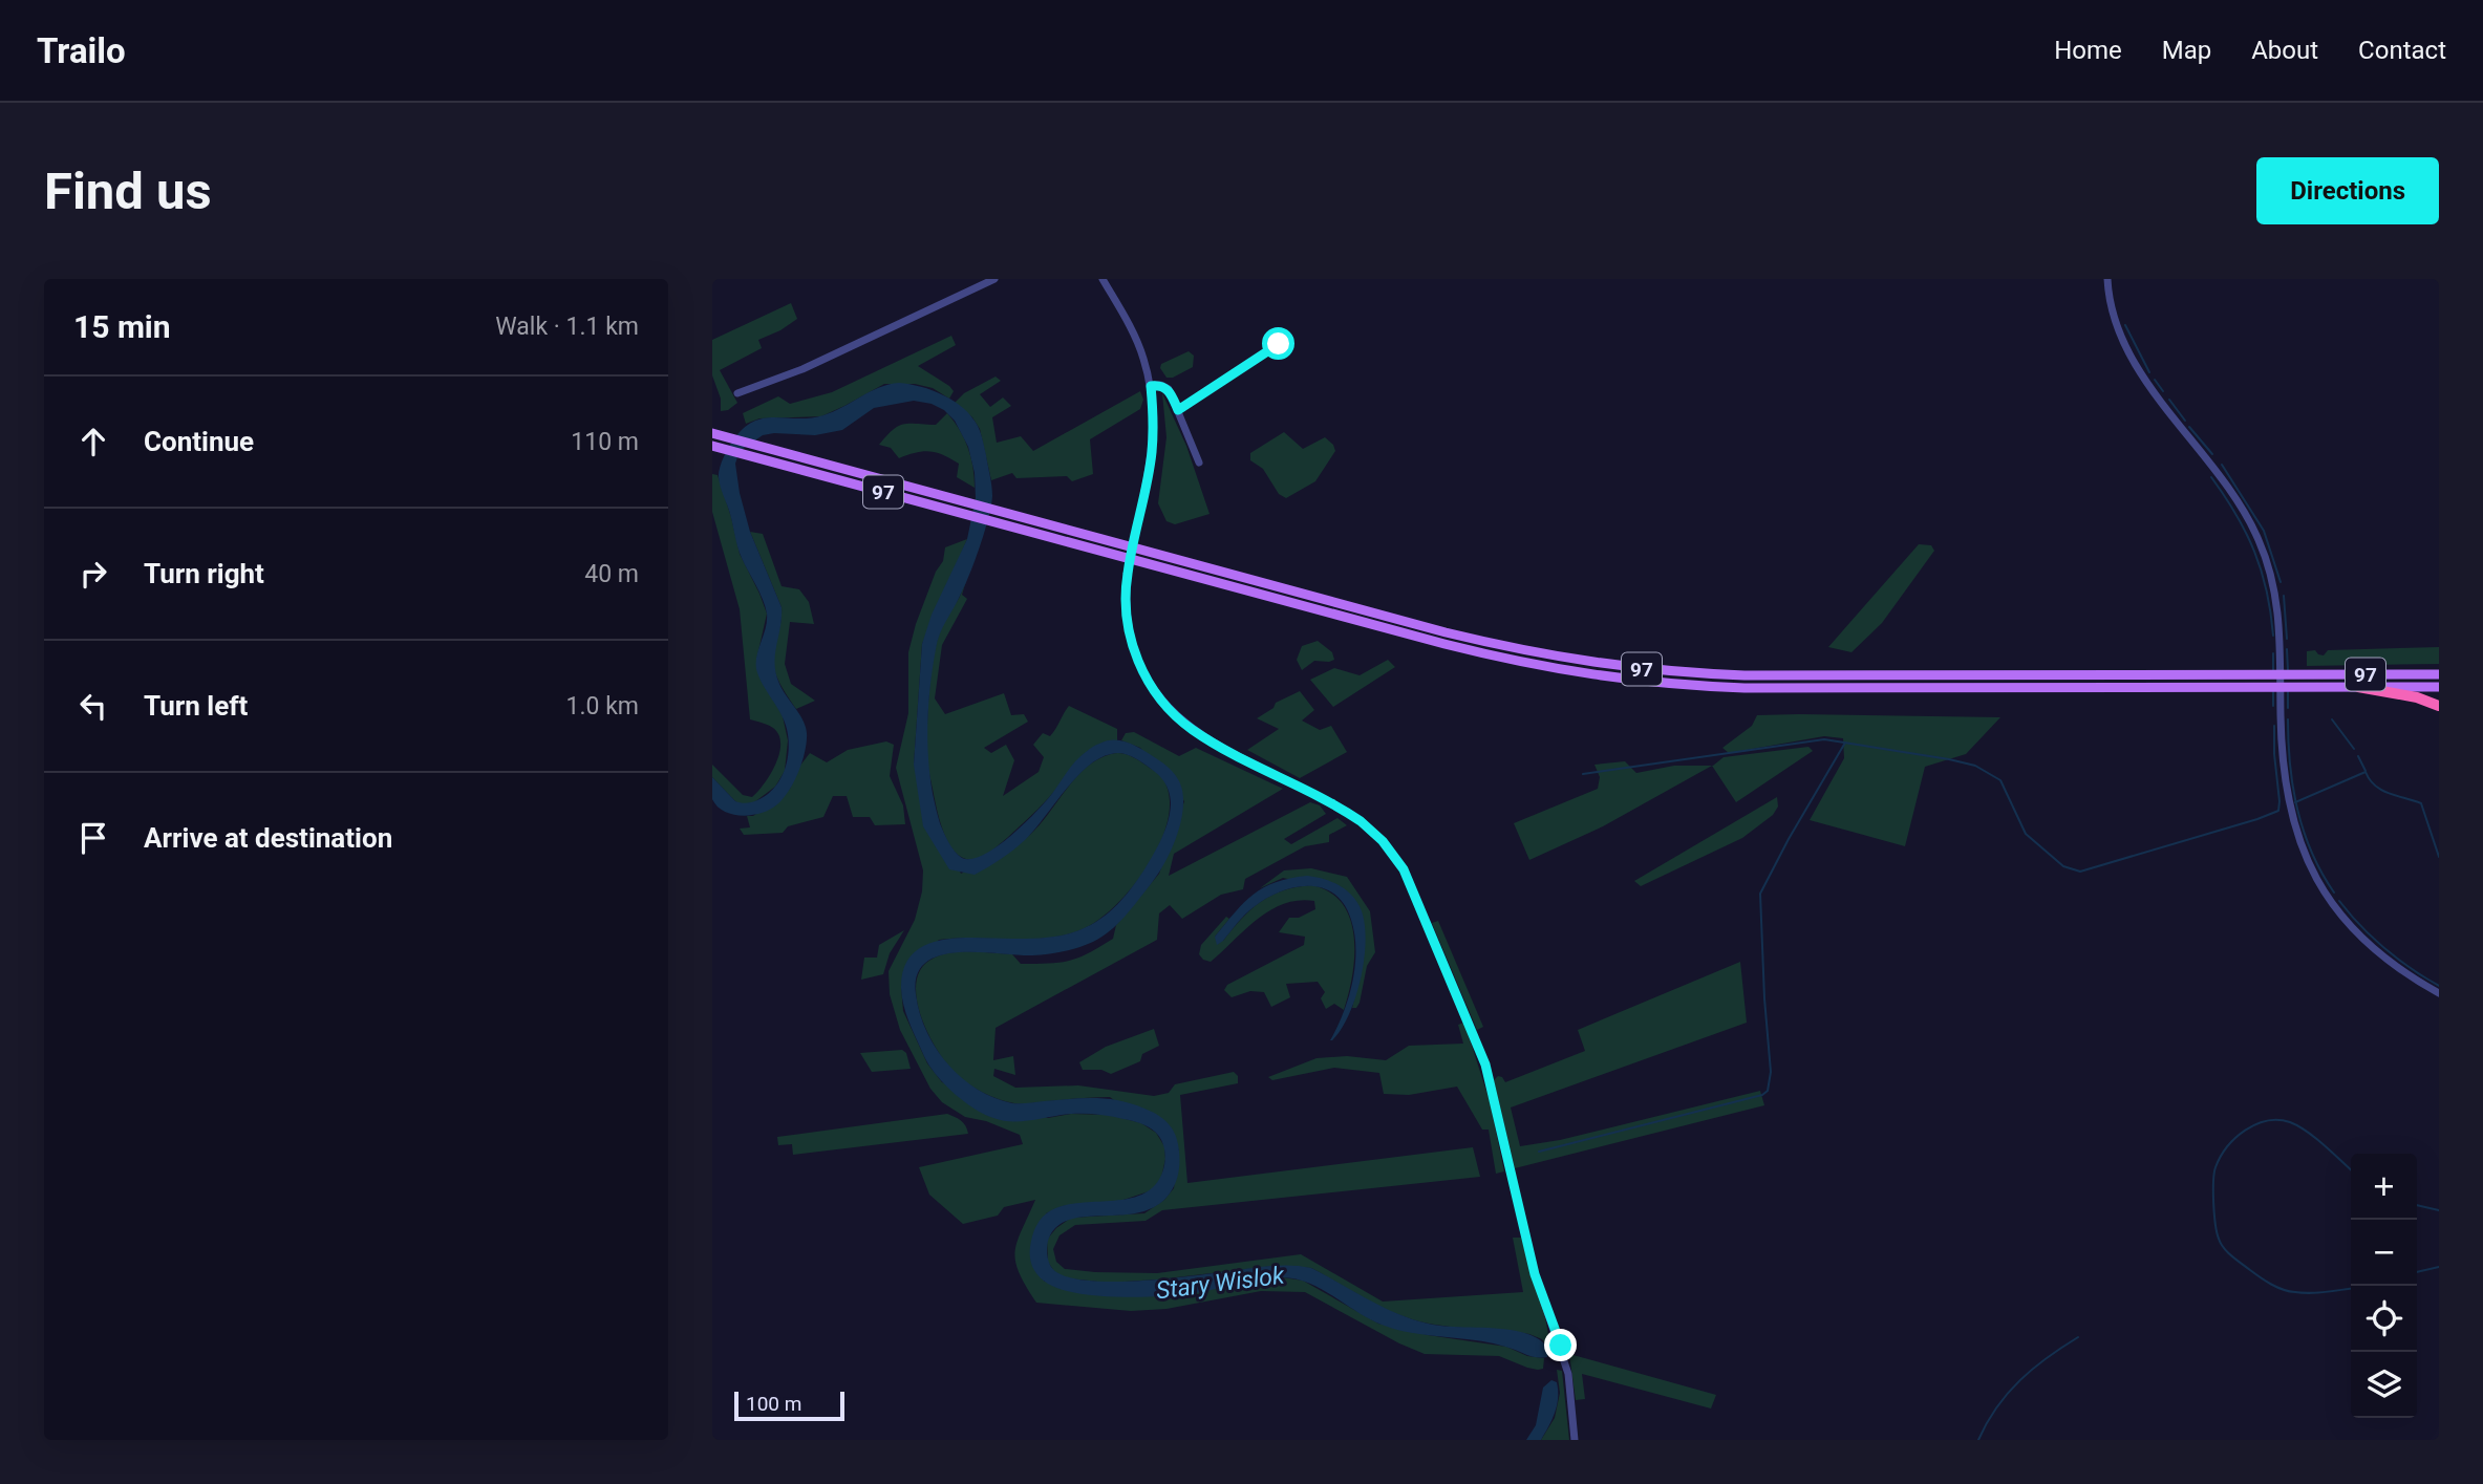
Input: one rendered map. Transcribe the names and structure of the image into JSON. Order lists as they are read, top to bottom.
{
  "streets": {
    "main road": ["97"]
  },
  "water": ["Stary Wislok"],
  "scale_bar": "100 m",
  "page": {
    "header": "Trailo",
    "nav": [
      "Home",
      "Map",
      "About",
      "Contact"
    ],
    "buttons": "Directions",
    "title": "Find us",
    "heading": ["15 min", "Walk · 1.1 km"],
    "list": [
      ["Continue", "110 m"],
      ["Turn right", "40 m"],
      ["Turn left", "1.0 km"],
      "Arrive at destination"
    ],
    "map_buttons": ["+", "−"],
    "scale": "100 m"
  }
}
